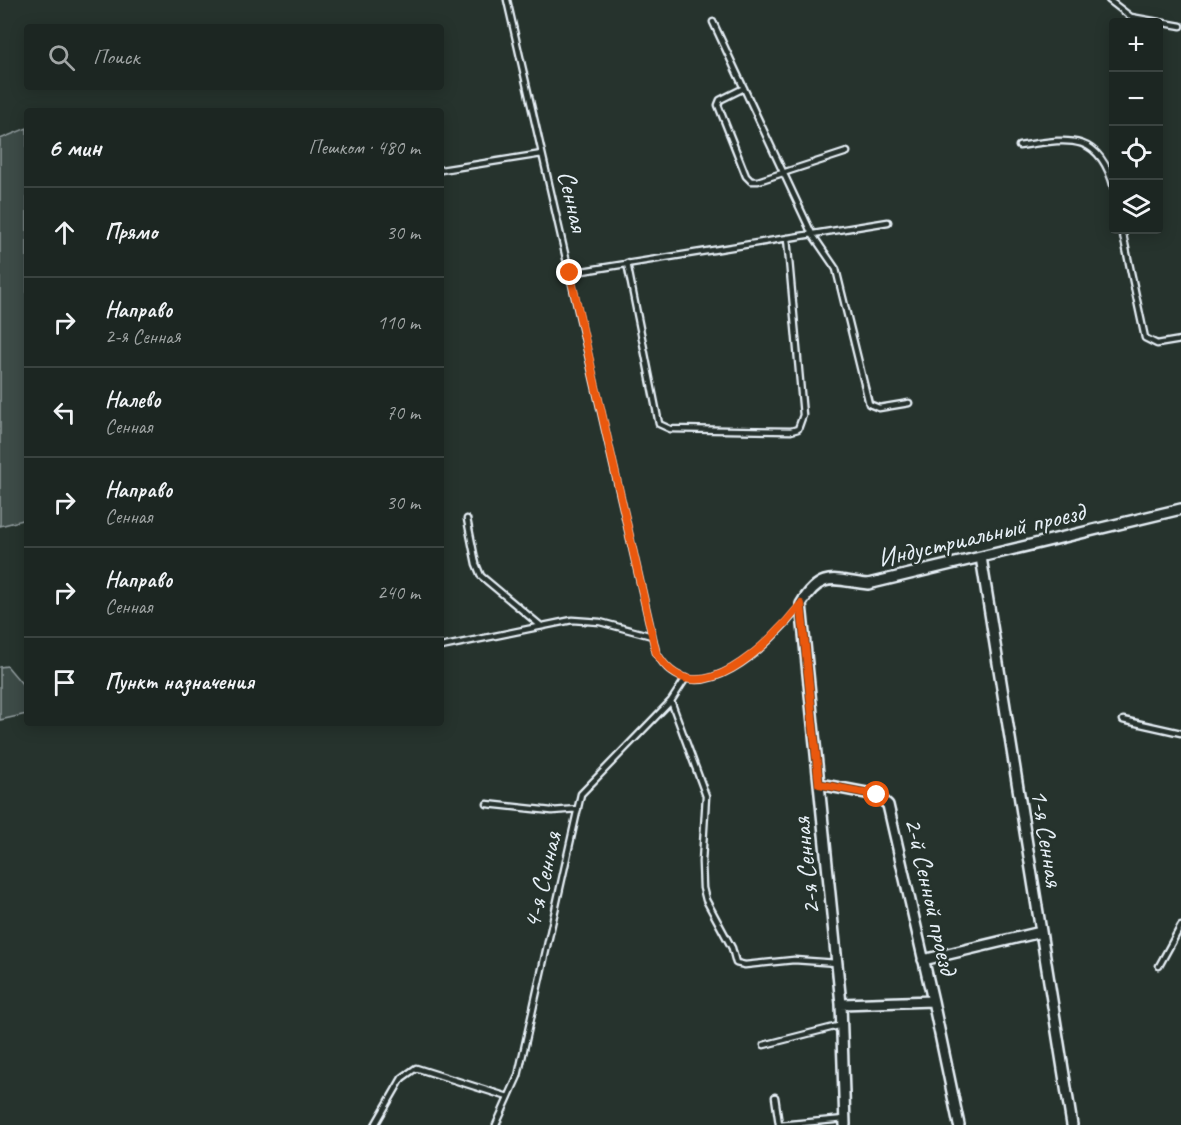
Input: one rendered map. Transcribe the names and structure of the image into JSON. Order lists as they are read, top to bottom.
{
  "streets": {
    "street": [
      "Индустриальный проезд",
      "1-я Сенная",
      "2-я Сенная",
      "2-й Сенной проезд"
    ],
    "lane": ["Сенная", "4-я Сенная"]
  },
  "crossings": [
    ["Сенная", "4-я Сенная"],
    ["Индустриальный проезд", "1-я Сенная"],
    ["Индустриальный проезд", "2-я Сенная"],
    ["2-я Сенная", "2-й Сенной проезд"]
  ],
  "page": {
    "map_buttons": ["+", "−"],
    "search": "Поиск",
    "heading": ["6 мин", "Пешком · 480 m"],
    "list": [
      ["Прямо", "30 m"],
      ["Направо", "2-я Сенная", "110 m"],
      ["Налево", "Сенная", "70 m"],
      ["Направо", "Сенная", "30 m"],
      ["Направо", "Сенная", "240 m"],
      "Пункт назначения"
    ]
  }
}
